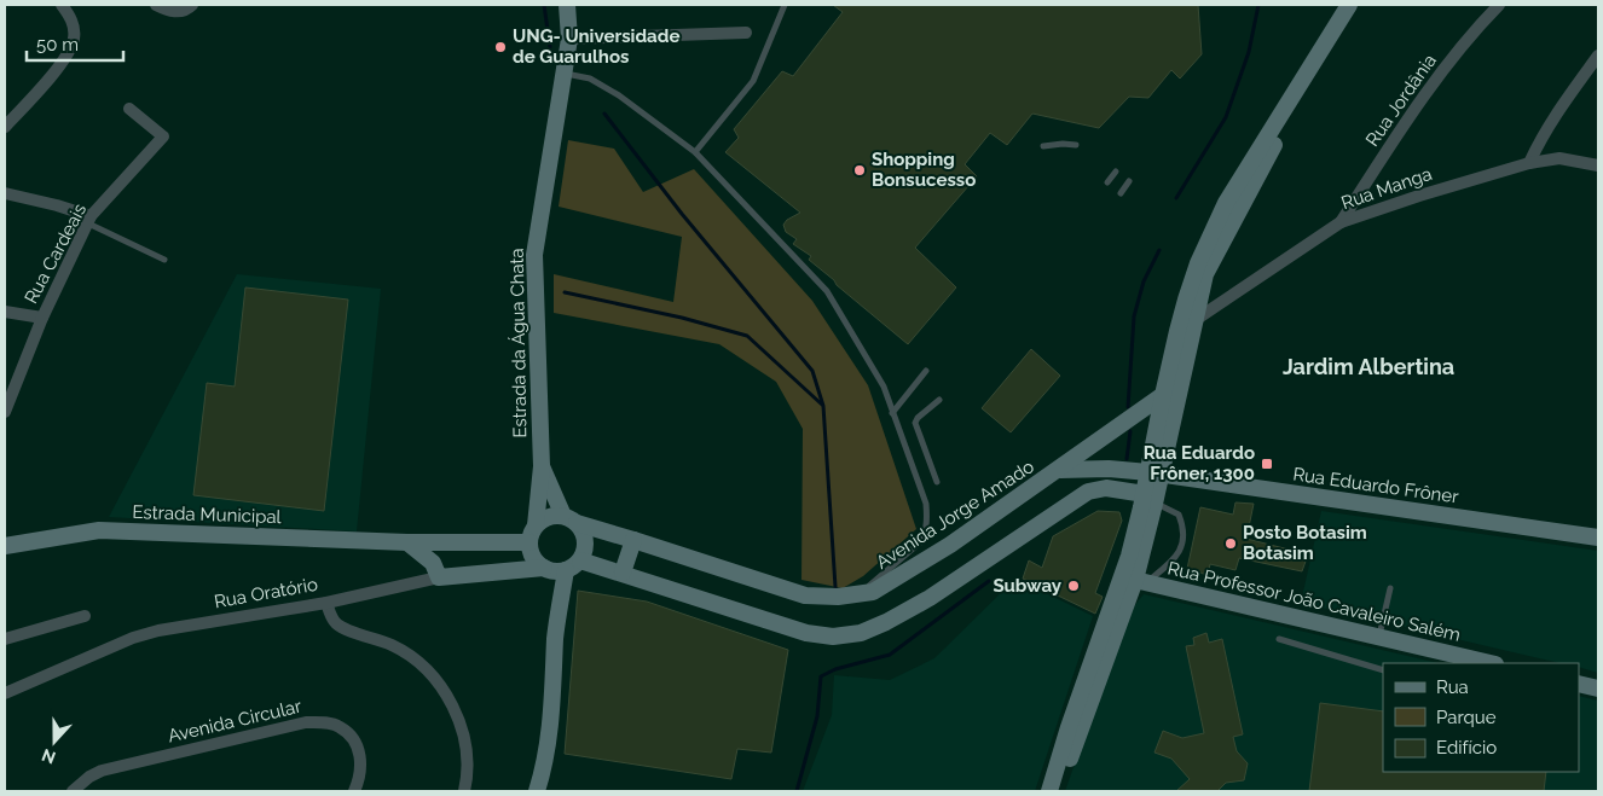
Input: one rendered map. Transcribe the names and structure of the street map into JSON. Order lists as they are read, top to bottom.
{
  "streets": {
    "street": [
      "Rua Jordânia",
      "Rua Manga",
      "Rua Cardeais",
      "Estrada da Água Chata",
      "Rua Eduardo Frôner",
      "Estrada Municipal",
      "Avenida Jorge Amado",
      "Rua Oratório",
      "Rua Professor João Cavaleiro Salém",
      "Avenida Circular"
    ]
  },
  "crossings": [
    ["Rua Jordânia", "Rua Manga"],
    ["Estrada da Água Chata", "Estrada Municipal"],
    ["Estrada da Água Chata", "Avenida Jorge Amado"],
    ["Estrada da Água Chata", "Rua Oratório"],
    ["Rua Eduardo Frôner", "Avenida Jorge Amado"],
    ["Estrada Municipal", "Avenida Jorge Amado"],
    ["Estrada Municipal", "Rua Oratório"],
    ["Avenida Jorge Amado", "Rua Oratório"]
  ],
  "districts": ["Jardim Albertina"],
  "places": {
    "other": [
      "UNG- Universidade de Guarulhos",
      "Shopping Bonsucesso",
      "Posto Botasim Botasim",
      "Subway"
    ],
    "transit": ["Rua Eduardo Frôner, 1300"]
  },
  "legend": ["Rua", "Parque", "Edifício"],
  "scale_bar": "50 m",
  "north": "bottom"
}
